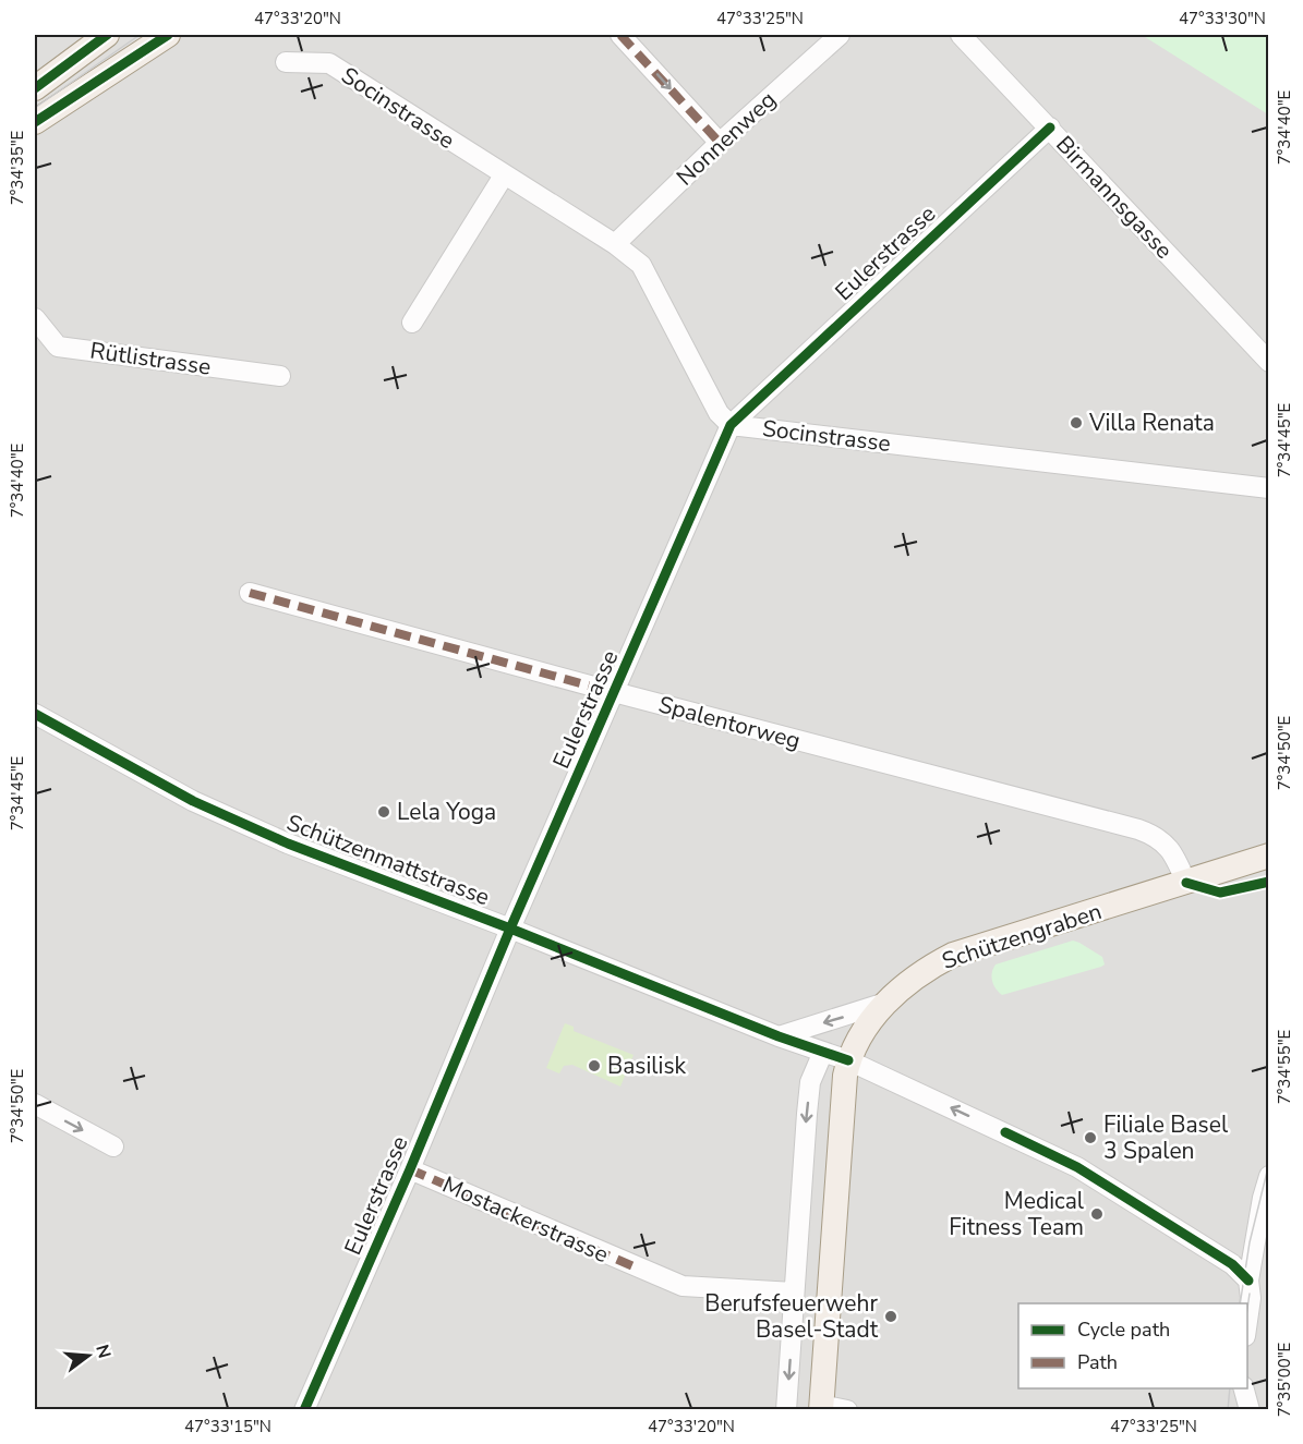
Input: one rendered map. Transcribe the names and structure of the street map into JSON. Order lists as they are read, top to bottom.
{
  "streets": {
    "main road": ["Schützengraben"],
    "street": [
      "Socinstrasse",
      "Nonnenweg",
      "Birmannsgasse",
      "Eulerstrasse",
      "Rütlistrasse",
      "Spalentorweg",
      "Schützenmattstrasse",
      "Mostackerstrasse"
    ]
  },
  "crossings": [
    ["Socinstrasse", "Nonnenweg"],
    ["Socinstrasse", "Eulerstrasse"],
    ["Birmannsgasse", "Eulerstrasse"],
    ["Eulerstrasse", "Spalentorweg"],
    ["Eulerstrasse", "Schützenmattstrasse"],
    ["Eulerstrasse", "Mostackerstrasse"],
    ["Spalentorweg", "Schützengraben"],
    ["Schützenmattstrasse", "Schützengraben"]
  ],
  "places": [
    "Villa Renata",
    "Lela Yoga",
    "Basilisk",
    "Filiale Basel 3 Spalen",
    "Medical Fitness Team",
    "Berufsfeuerwehr Basel-Stadt"
  ],
  "legend": ["Cycle path", "Path"],
  "north": "right",
  "coordinates": [
    "47°33'20\"N",
    "47°33'25\"N",
    "47°33'30\"N",
    "7°34'40\"E",
    "7°34'35\"E",
    "7°34'45\"E",
    "7°34'50\"E",
    "7°34'55\"E",
    "7°35'00\"E",
    "47°33'15\"N"
  ]
}
